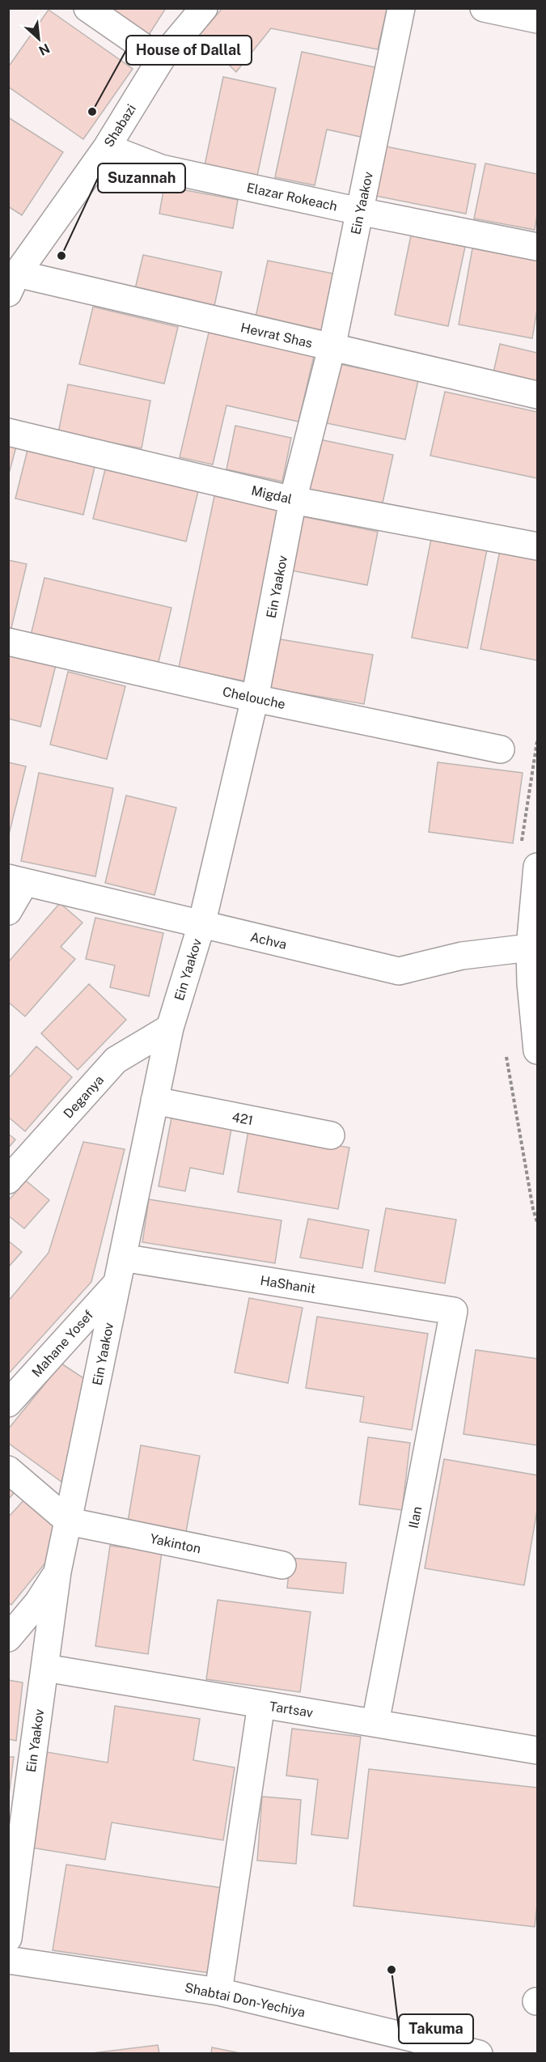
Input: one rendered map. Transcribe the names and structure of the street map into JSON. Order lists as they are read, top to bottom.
{
  "streets": {
    "street": [
      "Shabazi",
      "Elazar Rokeach",
      "Ein Yaakov",
      "Hevrat Shas",
      "Migdal",
      "Chelouche",
      "Achva",
      "Deganya",
      "421",
      "HaShanit",
      "Mahane Yosef",
      "Ilan",
      "Yakinton",
      "Tartsav",
      "Shabtai Don-Yechiya"
    ]
  },
  "crossings": [
    ["Shabazi", "Elazar Rokeach"],
    ["Shabazi", "Hevrat Shas"],
    ["Elazar Rokeach", "Ein Yaakov"],
    ["Ein Yaakov", "Hevrat Shas"],
    ["Ein Yaakov", "Migdal"],
    ["Ein Yaakov", "Chelouche"],
    ["Ein Yaakov", "Achva"],
    ["Ein Yaakov", "Deganya"],
    ["Ein Yaakov", "421"],
    ["Ein Yaakov", "HaShanit"],
    ["Ein Yaakov", "Mahane Yosef"],
    ["Ein Yaakov", "Yakinton"],
    ["Ein Yaakov", "Tartsav"],
    ["HaShanit", "Ilan"],
    ["Ilan", "Tartsav"]
  ],
  "places": ["House of Dallal", "Suzannah", "Takuma"],
  "north": "bottom right"
}
